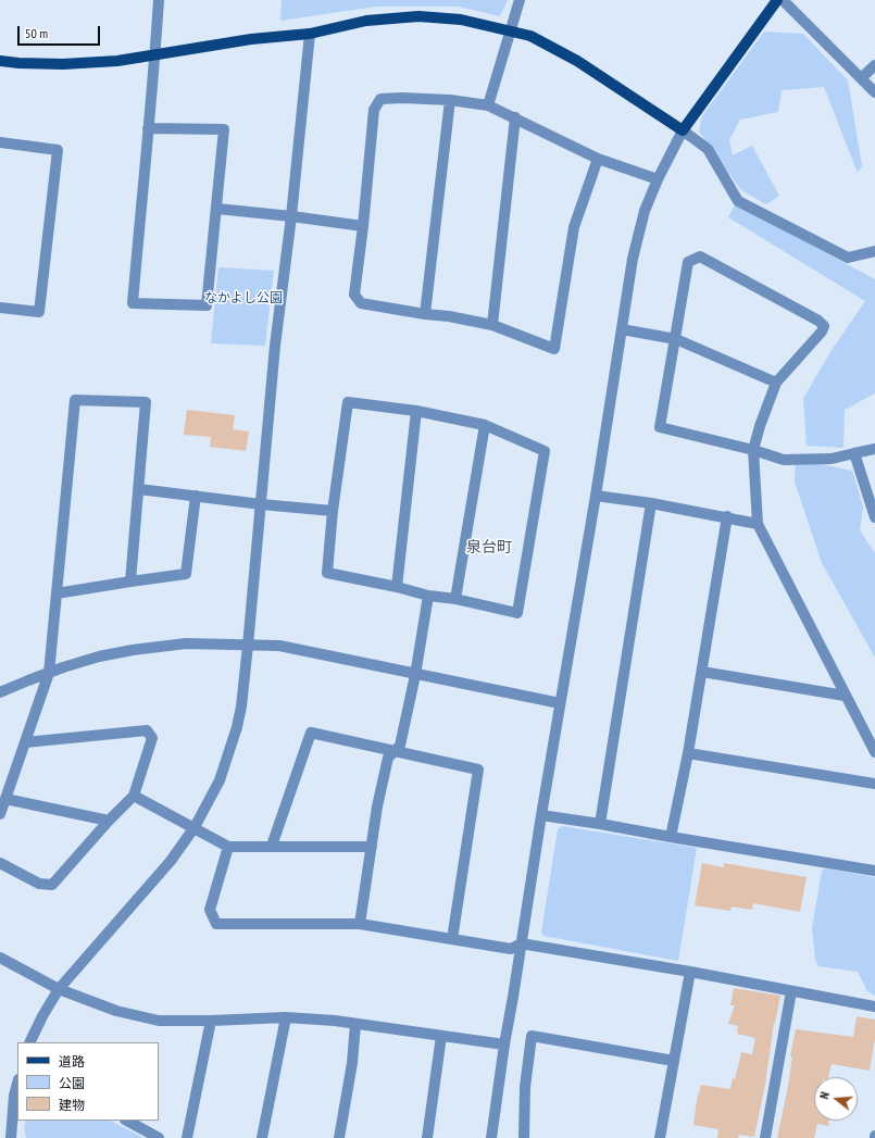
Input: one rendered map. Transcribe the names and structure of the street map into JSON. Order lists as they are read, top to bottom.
{
  "districts": ["泉台町"],
  "parks": ["なかよし公園"],
  "legend": ["道路", "公園", "建物"],
  "scale_bar": "50 m",
  "north": "left"
}
